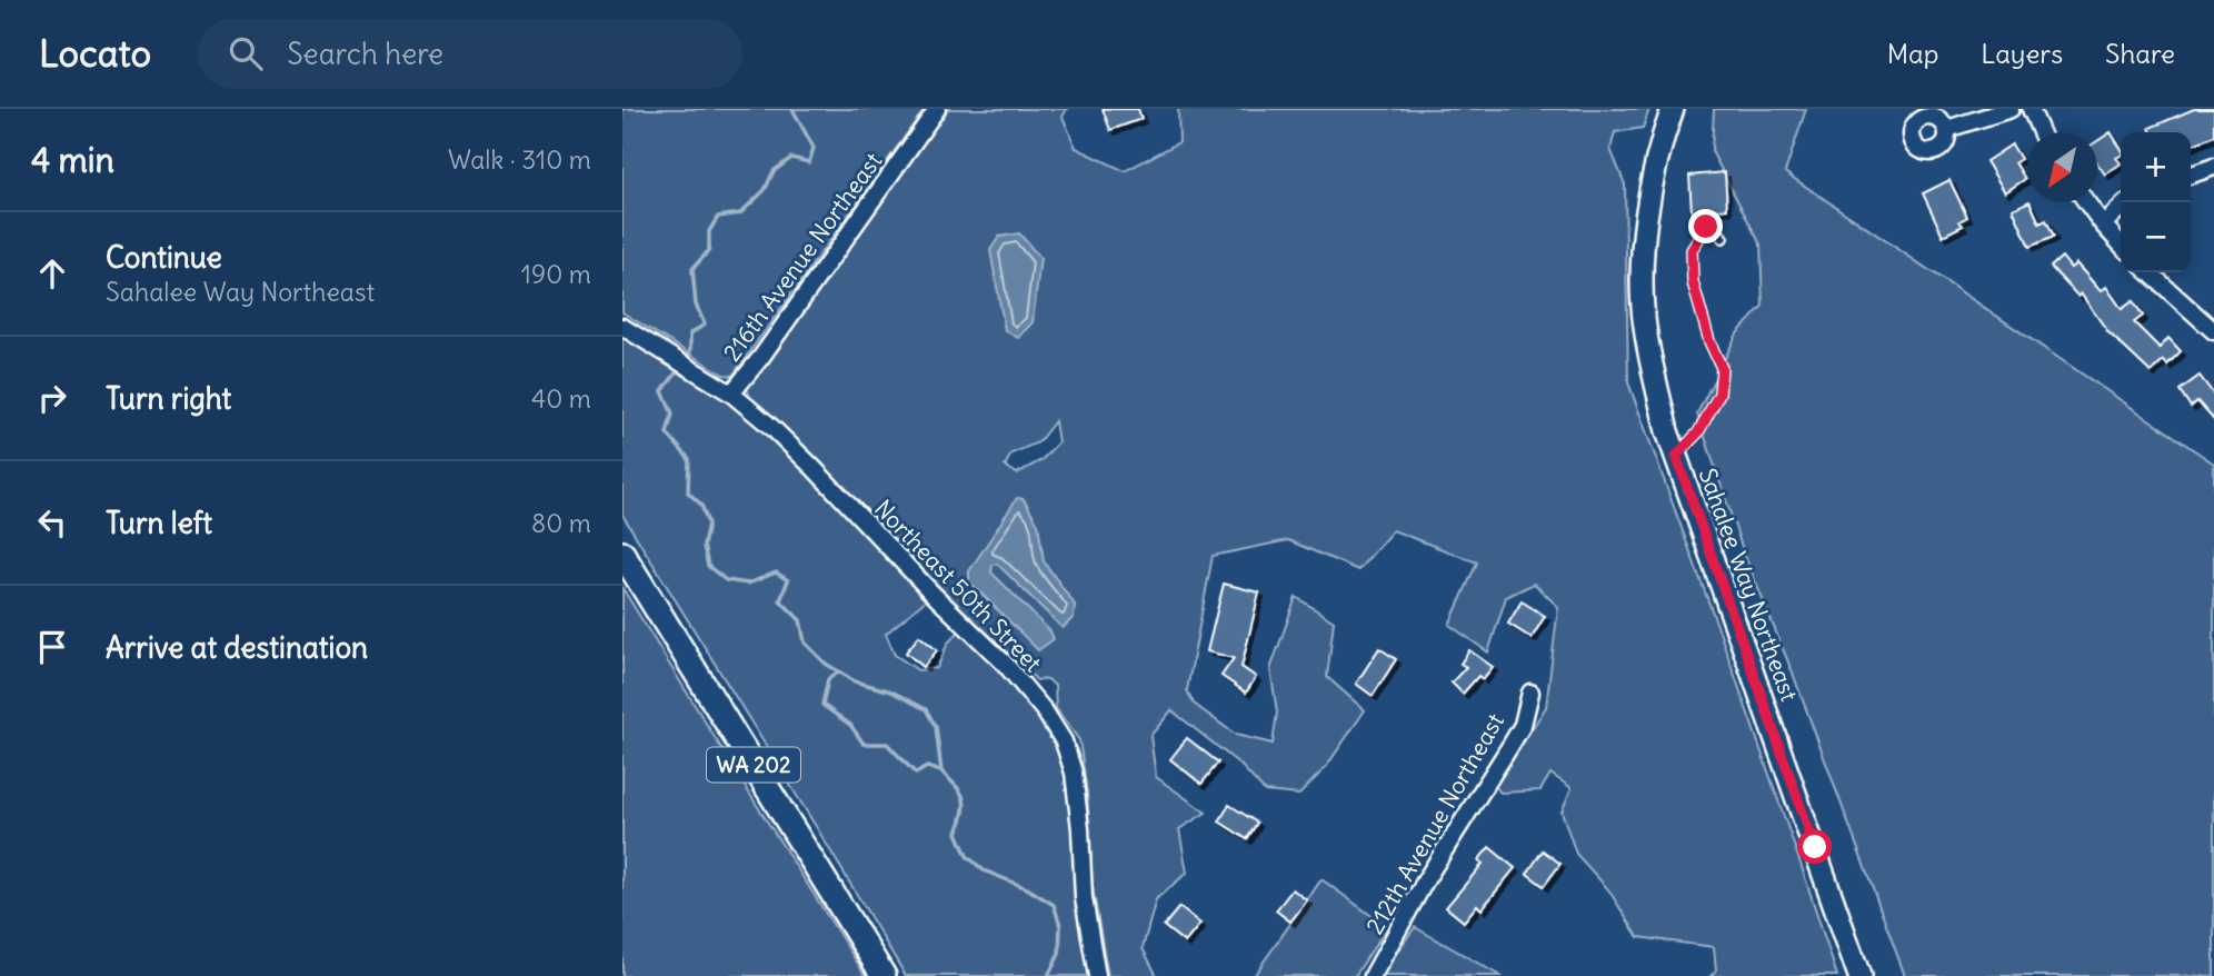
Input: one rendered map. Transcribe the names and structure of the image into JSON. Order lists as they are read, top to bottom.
{
  "streets": {
    "main road": ["Sahalee Way Northeast", "WA 202"],
    "street": ["216th Avenue Northeast", "Northeast 50th Street", "212th Avenue Northeast"]
  },
  "crossings": [
    ["216th Avenue Northeast", "Northeast 50th Street"]
  ],
  "north": "bottom left",
  "page": {
    "header": "Locato",
    "search": "Search here",
    "nav": ["Map", "Layers", "Share"],
    "heading": ["4 min", "Walk · 310 m"],
    "map_buttons": ["+", "−"],
    "list": [
      ["Continue", "Sahalee Way Northeast", "190 m"],
      ["Turn right", "40 m"],
      ["Turn left", "80 m"],
      "Arrive at destination"
    ]
  }
}
